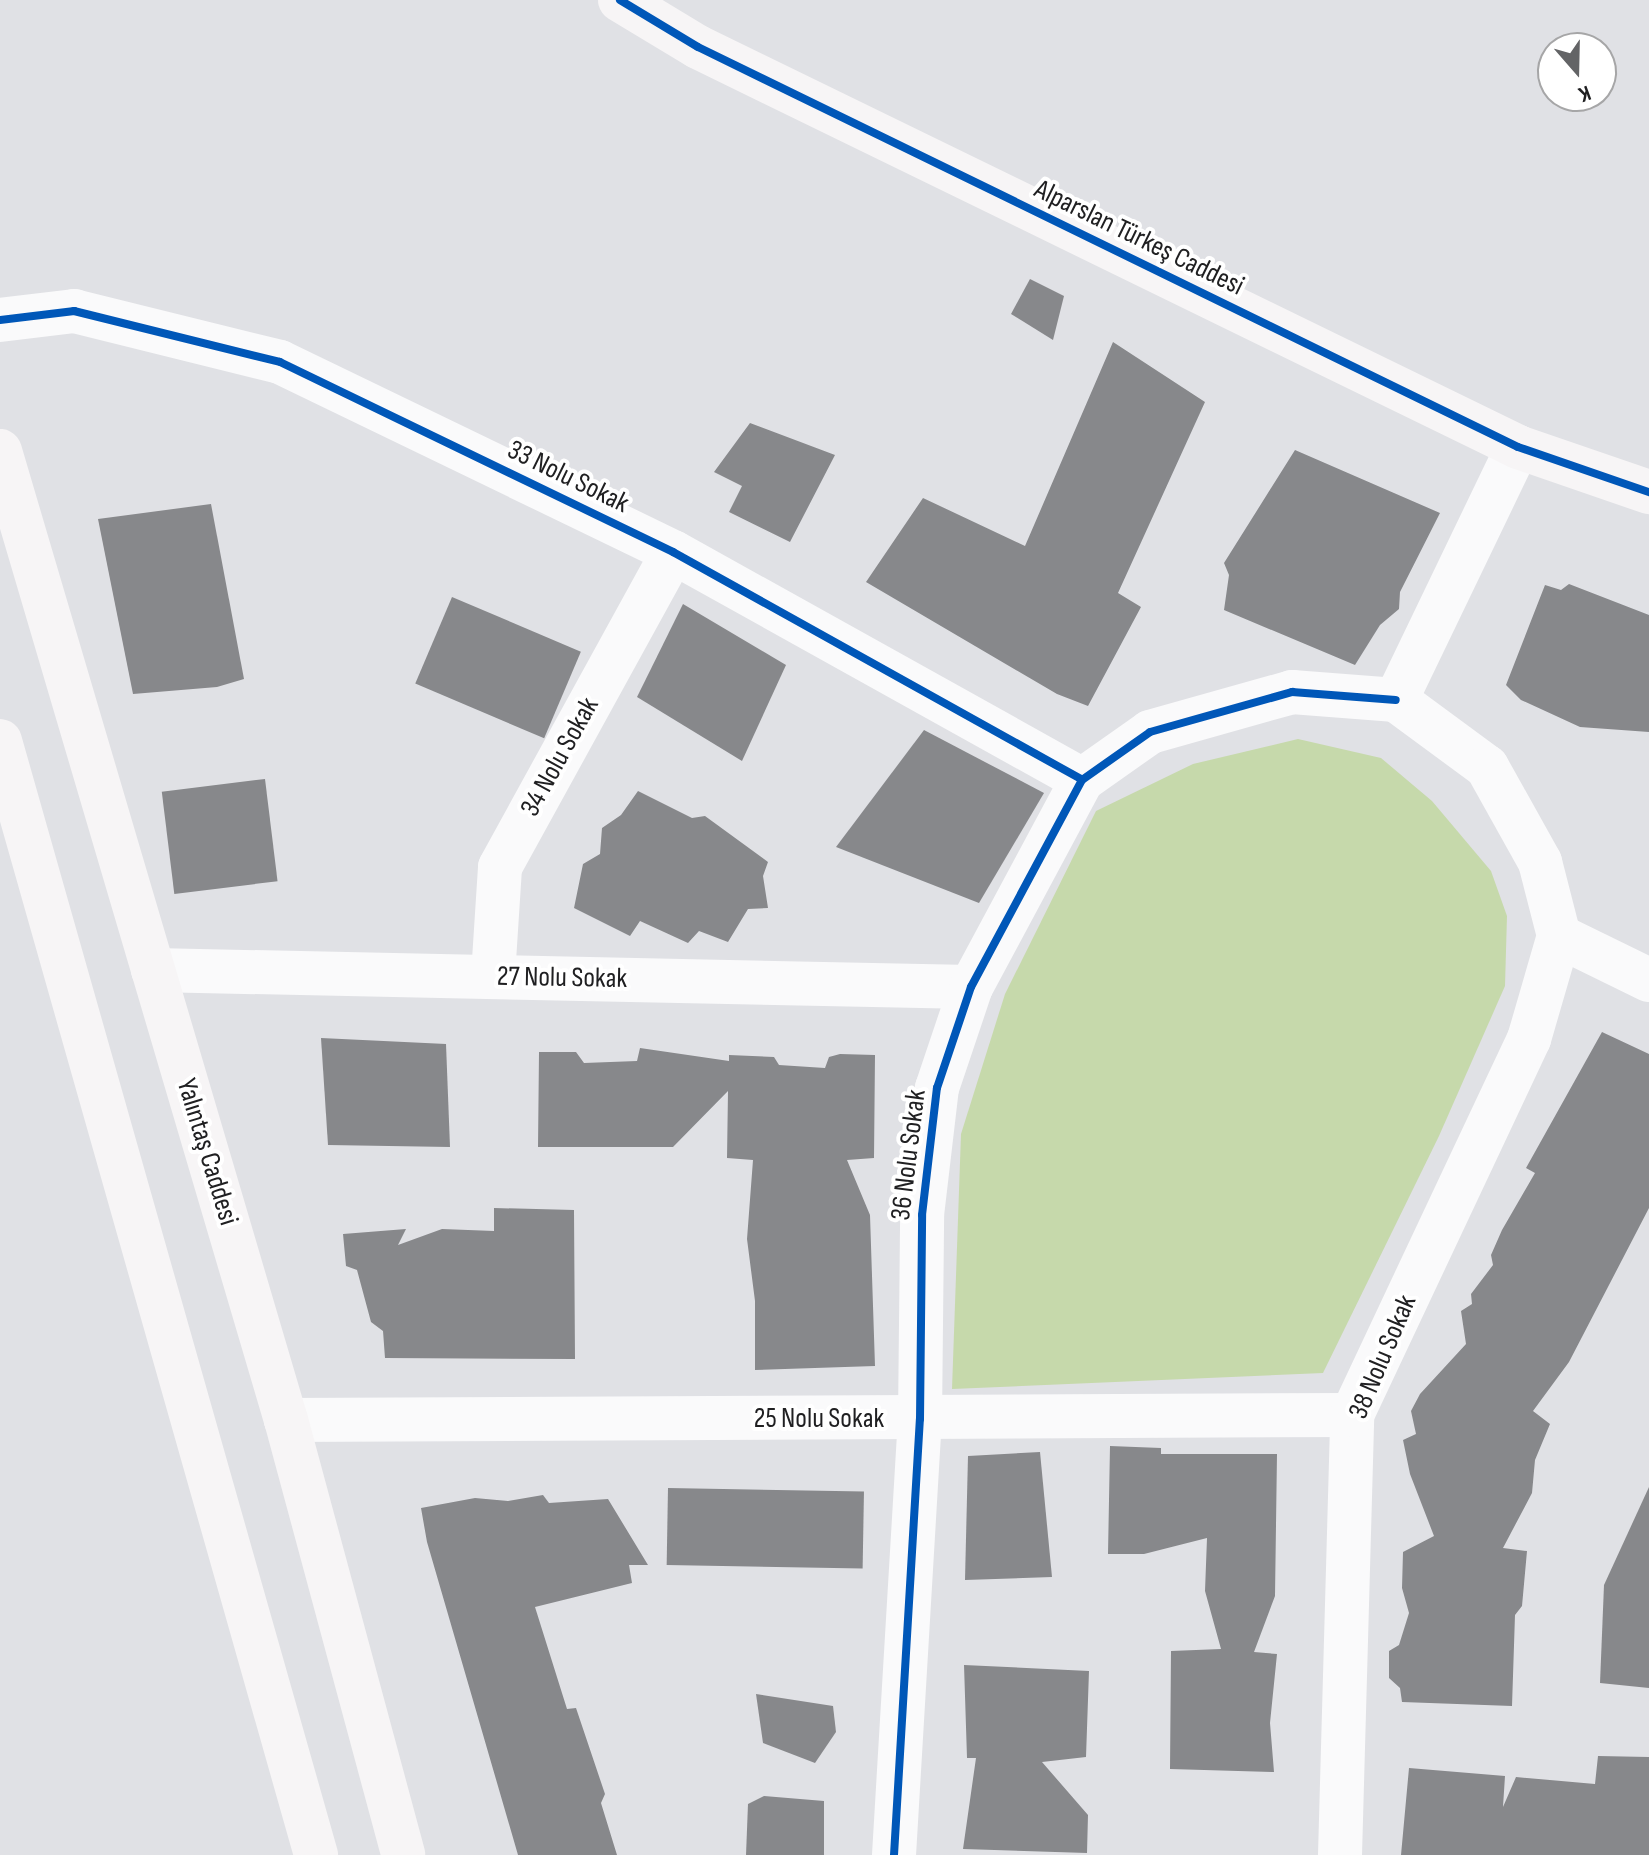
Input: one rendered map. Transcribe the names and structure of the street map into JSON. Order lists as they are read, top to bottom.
{
  "streets": {
    "main road": ["Alparslan Türkeş Caddesi", "Yalıntaş Caddesi"],
    "street": [
      "33 Nolu Sokak",
      "34 Nolu Sokak",
      "27 Nolu Sokak",
      "36 Nolu Sokak",
      "38 Nolu Sokak",
      "25 Nolu Sokak"
    ]
  },
  "crossings": [
    ["33 Nolu Sokak", "34 Nolu Sokak"],
    ["33 Nolu Sokak", "36 Nolu Sokak"],
    ["34 Nolu Sokak", "27 Nolu Sokak"],
    ["27 Nolu Sokak", "Yalıntaş Caddesi"],
    ["27 Nolu Sokak", "36 Nolu Sokak"],
    ["Yalıntaş Caddesi", "25 Nolu Sokak"],
    ["36 Nolu Sokak", "25 Nolu Sokak"],
    ["38 Nolu Sokak", "25 Nolu Sokak"]
  ],
  "north": "bottom"
}
